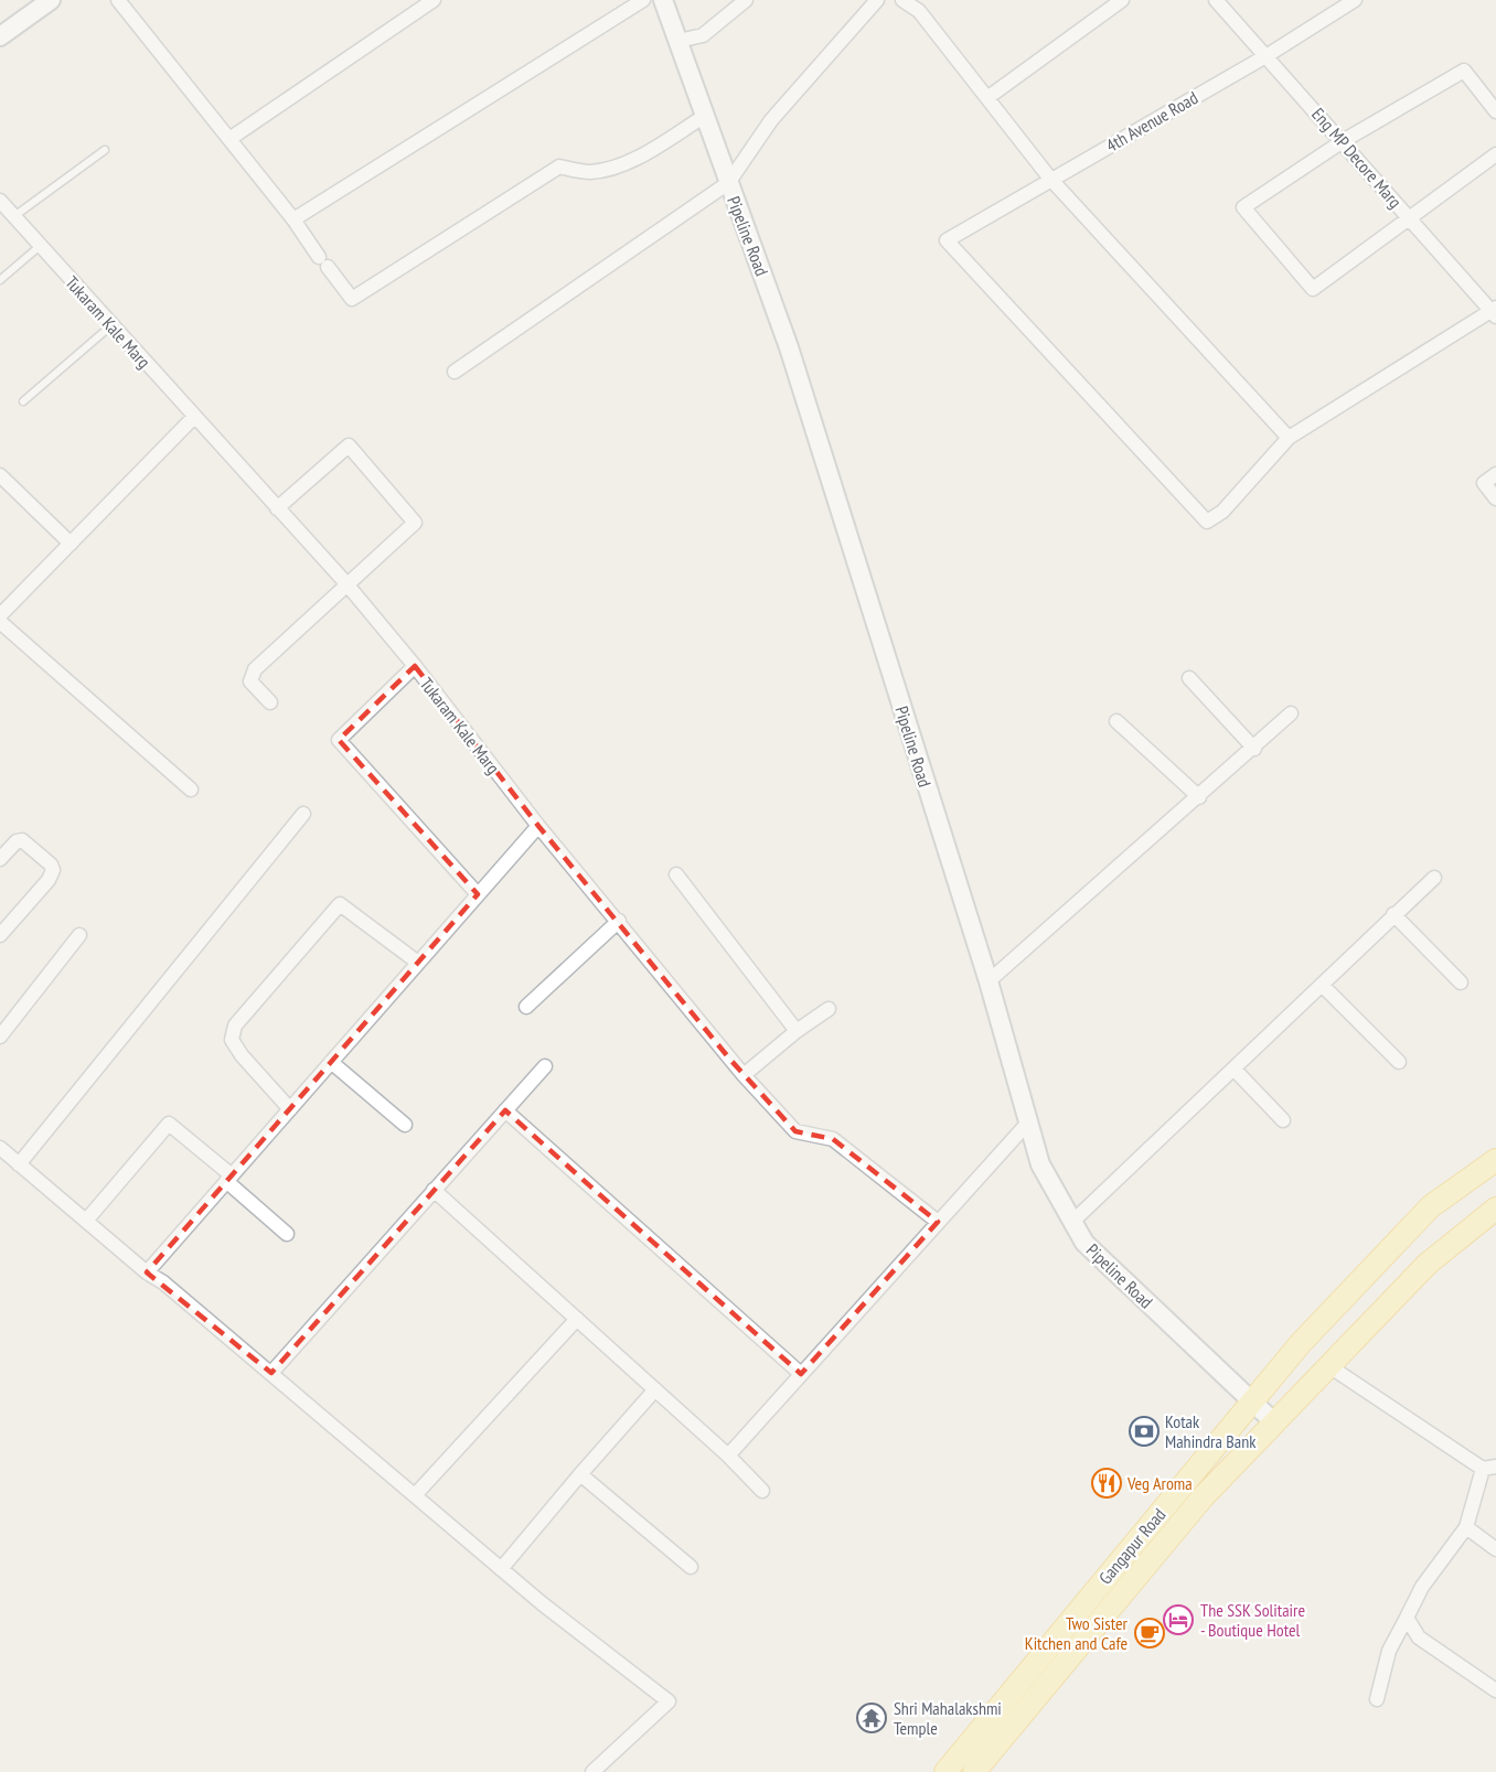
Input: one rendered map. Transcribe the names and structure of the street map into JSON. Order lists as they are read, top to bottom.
{
  "streets": {
    "main road": ["Gangapur Road"],
    "street": [
      "4th Avenue Road",
      "Eng MP Decore Marg",
      "Pipeline Road",
      "Tukaram Kale Marg"
    ]
  },
  "crossings": [
    ["4th Avenue Road", "Eng MP Decore Marg"],
    ["Pipeline Road", "Gangapur Road"]
  ],
  "places": {
    "bank": ["Kotak Mahindra Bank"],
    "restaurant": ["Veg Aroma"],
    "hotel": ["The SSK Solitaire - Boutique Hotel"],
    "cafe": ["Two Sister Kitchen and Cafe"],
    "temple": ["Shri Mahalakshmi Temple"]
  }
}
